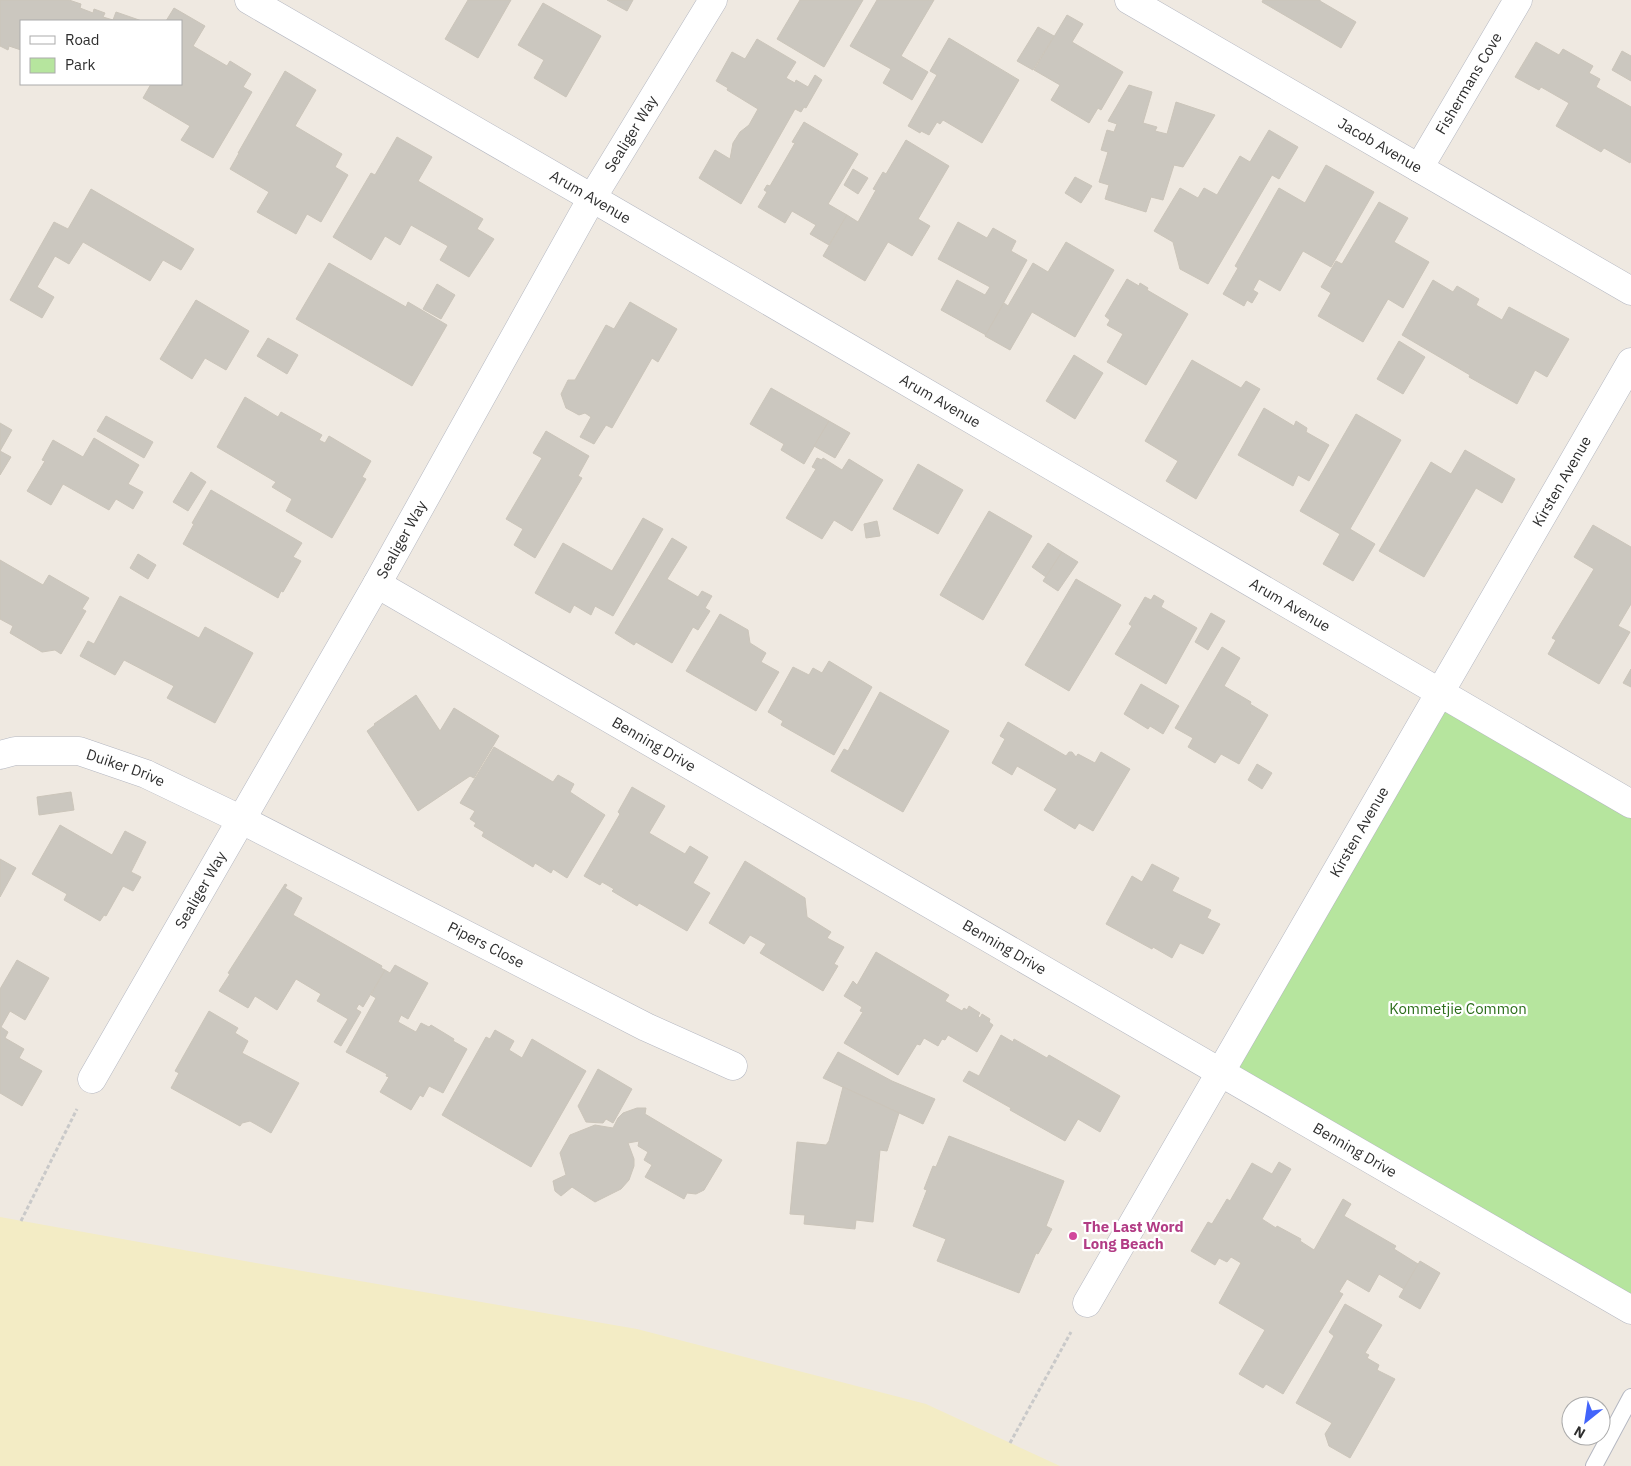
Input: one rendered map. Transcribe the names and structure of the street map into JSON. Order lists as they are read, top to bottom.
{
  "streets": {
    "street": [
      "Fishermans Cove",
      "Sealiger Way",
      "Jacob Avenue",
      "Arum Avenue",
      "Kirsten Avenue",
      "Benning Drive",
      "Duiker Drive",
      "Pipers Close"
    ]
  },
  "crossings": [
    ["Fishermans Cove", "Jacob Avenue"],
    ["Sealiger Way", "Arum Avenue"],
    ["Sealiger Way", "Benning Drive"],
    ["Sealiger Way", "Duiker Drive"],
    ["Sealiger Way", "Pipers Close"],
    ["Arum Avenue", "Kirsten Avenue"],
    ["Kirsten Avenue", "Benning Drive"],
    ["Duiker Drive", "Pipers Close"]
  ],
  "parks": ["Kommetjie Common"],
  "places": ["The Last Word Long Beach"],
  "legend": ["Road", "Park"],
  "north": "bottom left"
}
